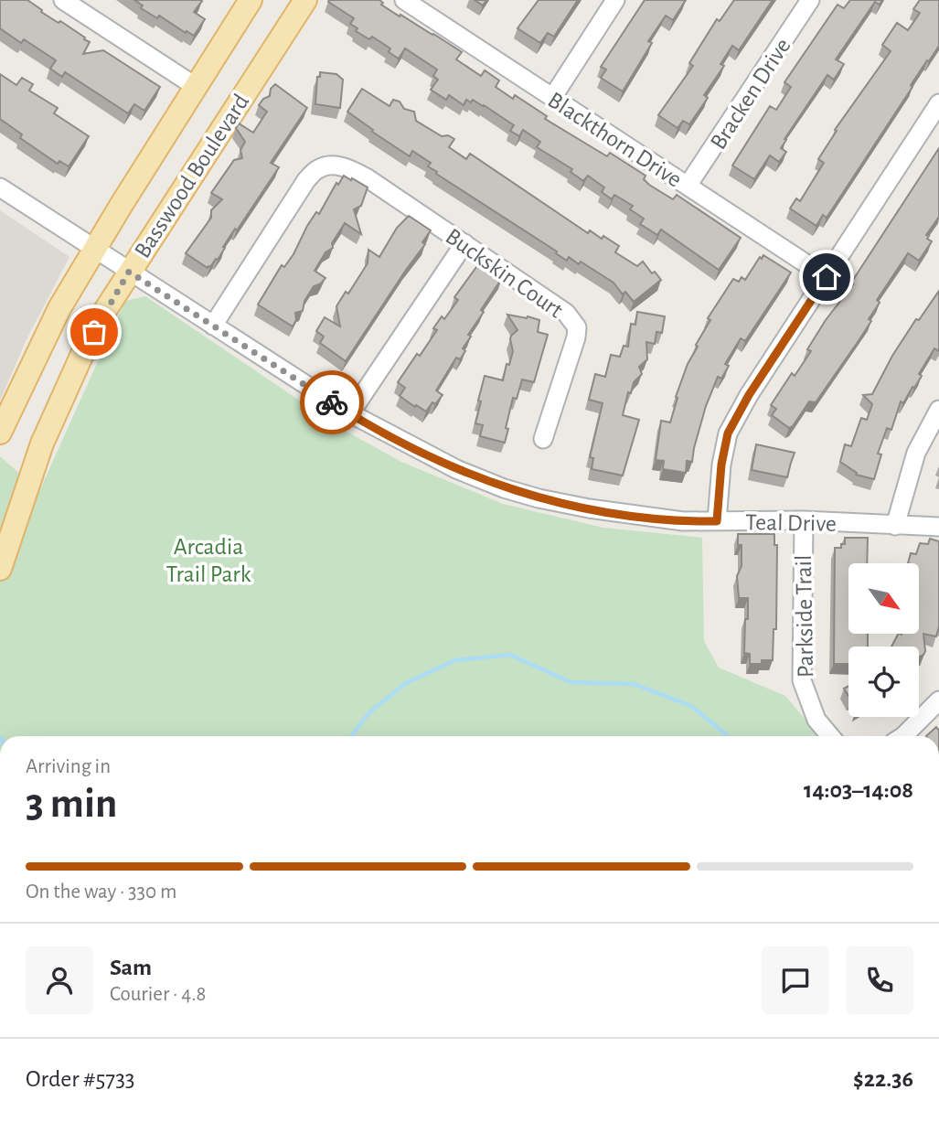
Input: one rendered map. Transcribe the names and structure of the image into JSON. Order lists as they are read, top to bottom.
{
  "streets": {
    "main road": ["Basswood Boulevard"],
    "street": [
      "Bracken Drive",
      "Blackthorn Drive",
      "Buckskin Court",
      "Teal Drive",
      "Parkside Trail"
    ]
  },
  "crossings": [
    ["Bracken Drive", "Blackthorn Drive"],
    ["Basswood Boulevard", "Teal Drive"],
    ["Buckskin Court", "Teal Drive"],
    ["Teal Drive", "Parkside Trail"]
  ],
  "parks": ["Arcadia Trail Park"],
  "north": "bottom right",
  "page": {
    "heading": ["3 min", "Arriving in", "14:03–14:08"],
    "panel": [
      "Sam",
      "Courier · 4.8",
      "Order #5733",
      "$22.36"
    ],
    "bar": "On the way · 330 m"
  }
}
